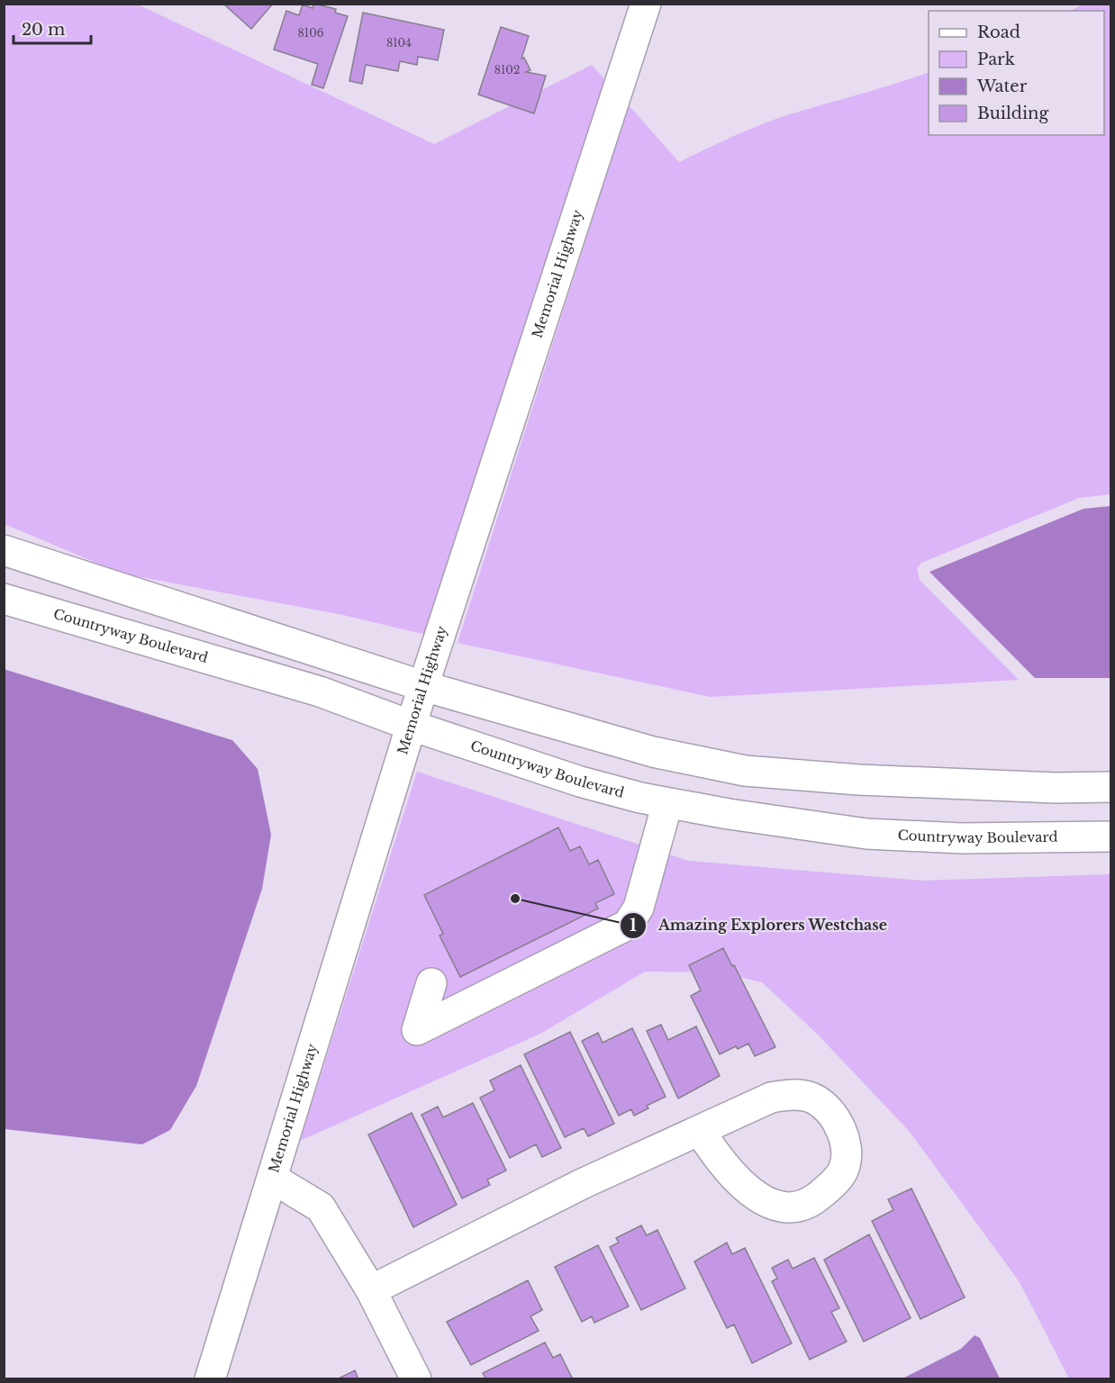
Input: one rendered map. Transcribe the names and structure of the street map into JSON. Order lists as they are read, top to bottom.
{
  "streets": {
    "street": ["Memorial Highway", "Countryway Boulevard"]
  },
  "crossings": [
    ["Memorial Highway", "Countryway Boulevard"]
  ],
  "places": ["Amazing Explorers Westchase"],
  "house_numbers": ["8106", "8104", "8102"],
  "legend": [
    "Road",
    "Park",
    "Water",
    "Building"
  ],
  "scale_bar": "20 m"
}
